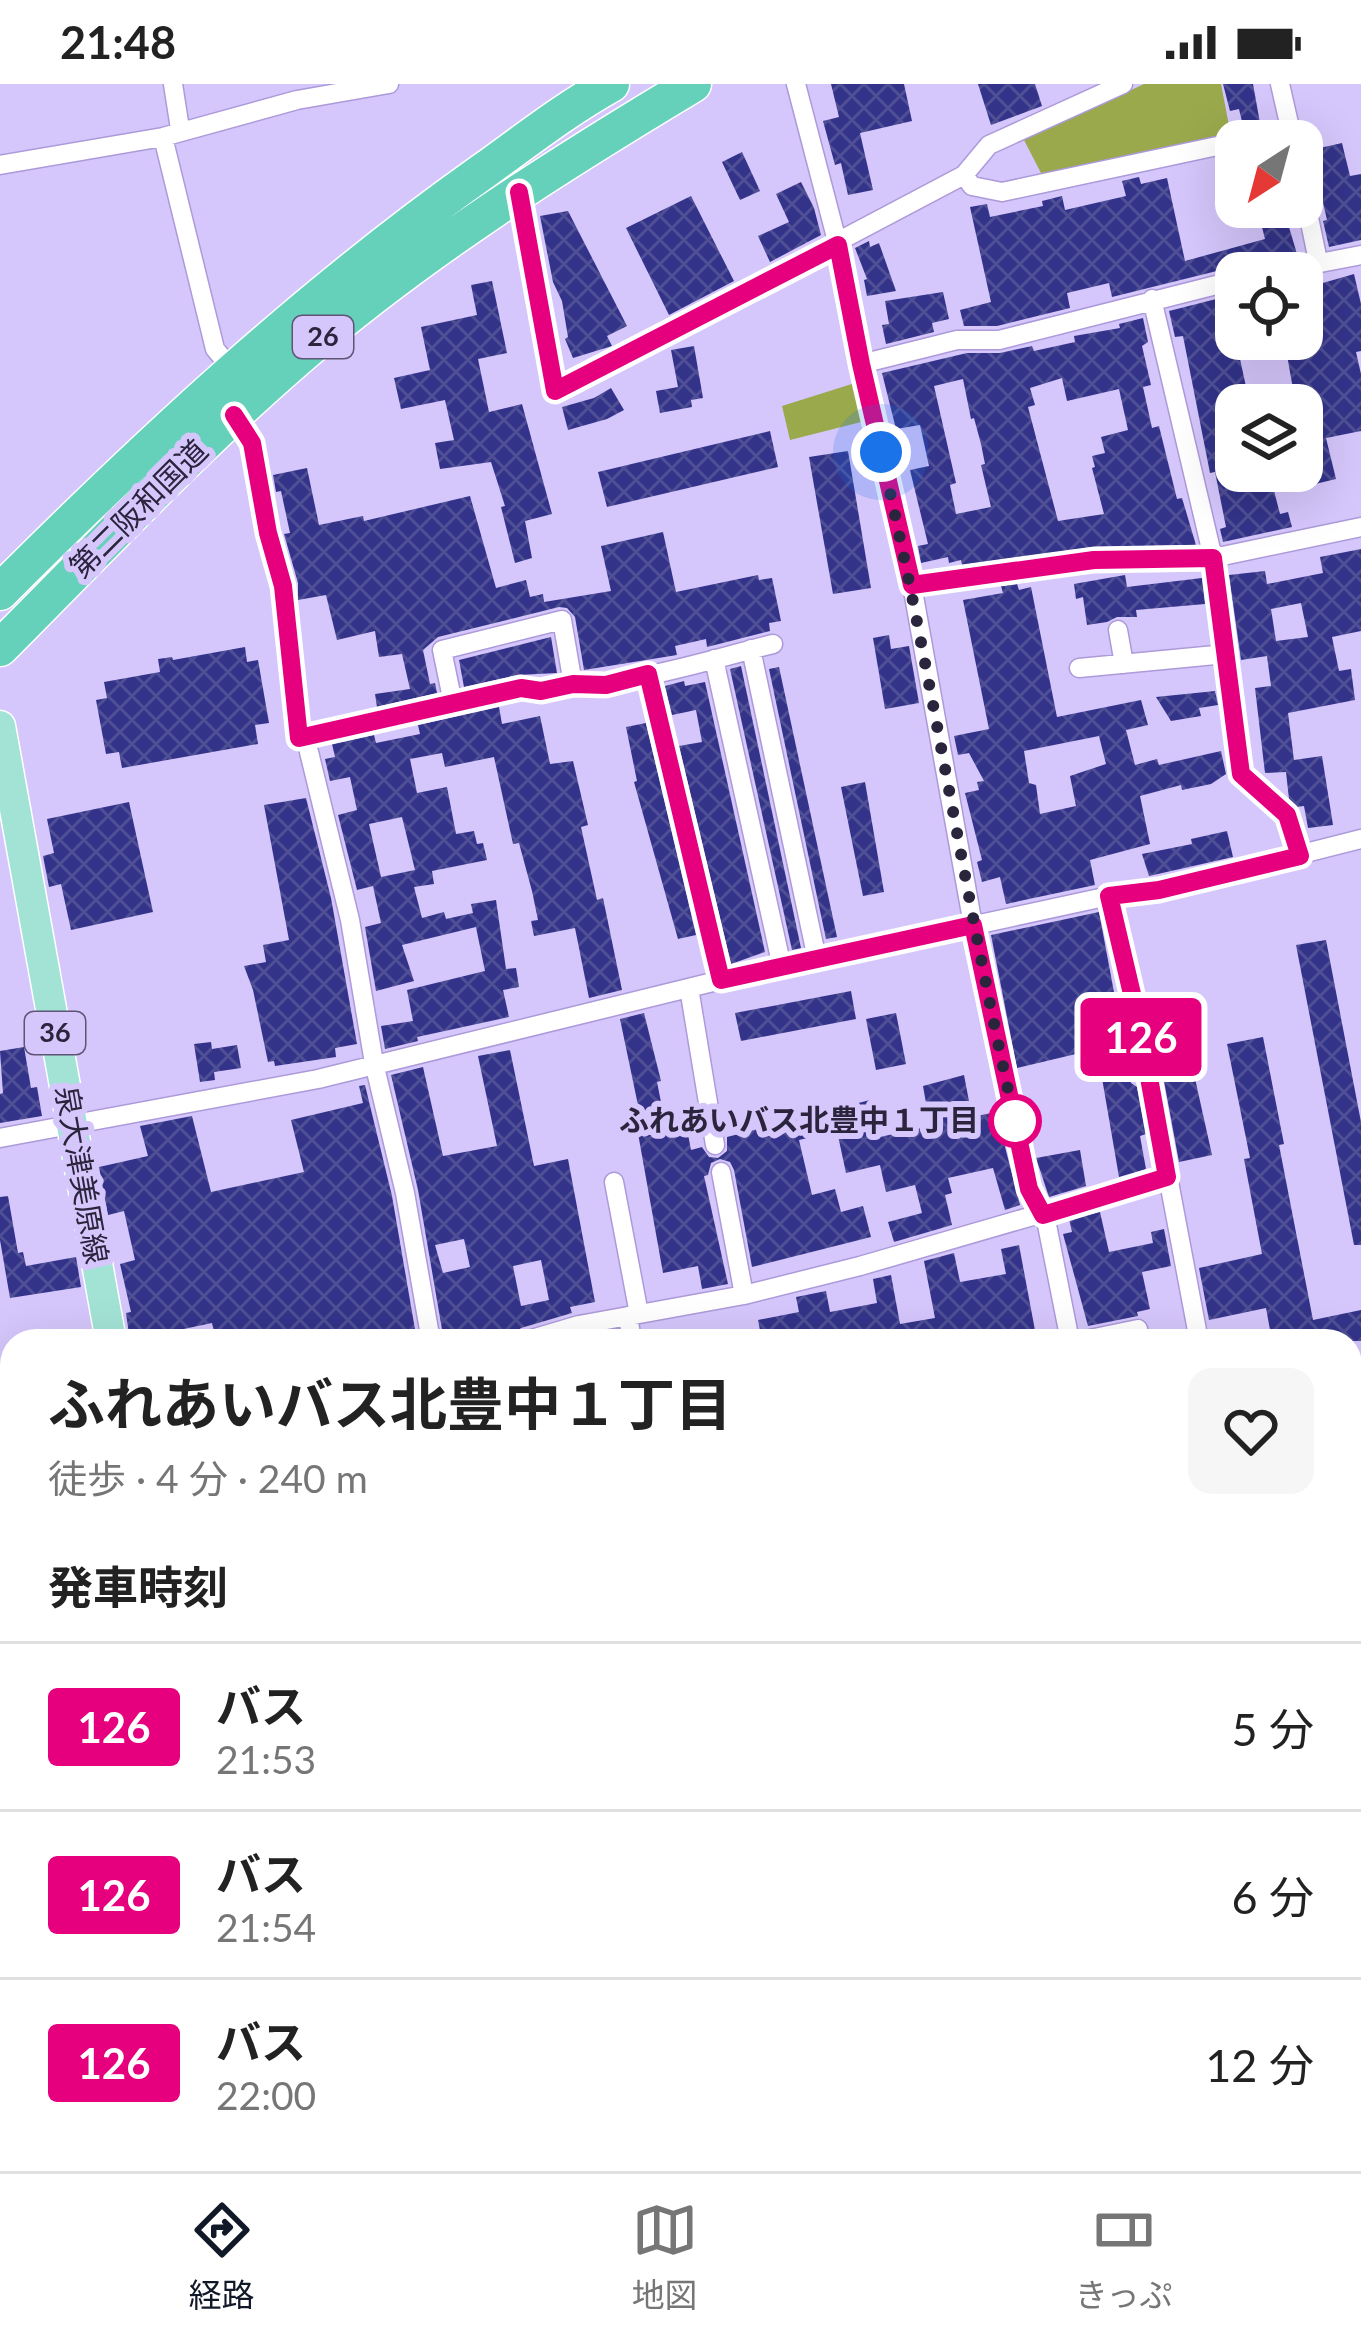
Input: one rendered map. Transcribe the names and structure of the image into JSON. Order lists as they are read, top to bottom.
{
  "streets": {
    "highway": ["26", "第二阪和国道"],
    "main road": ["36", "泉大津美原線"]
  },
  "places": ["ふれあいバス北豊中１丁目"],
  "lines": ["bus line 126"],
  "north": "bottom left",
  "page": {
    "status": "21:48",
    "on_map": "126",
    "heading": [
      ["ふれあいバス北豊中１丁目", "徒歩 · 4 分 · 240 m"],
      "発車時刻"
    ],
    "list": [
      {
        "mark": "126",
        "name": "バス",
        "note": "21:53",
        "value": "5 分"
      },
      {
        "mark": "126",
        "name": "バス",
        "note": "21:54",
        "value": "6 分"
      },
      {
        "mark": "126",
        "name": "バス",
        "note": "22:00",
        "value": "12 分"
      }
    ],
    "tabs": ["経路", "地図", "きっぷ"]
  }
}
